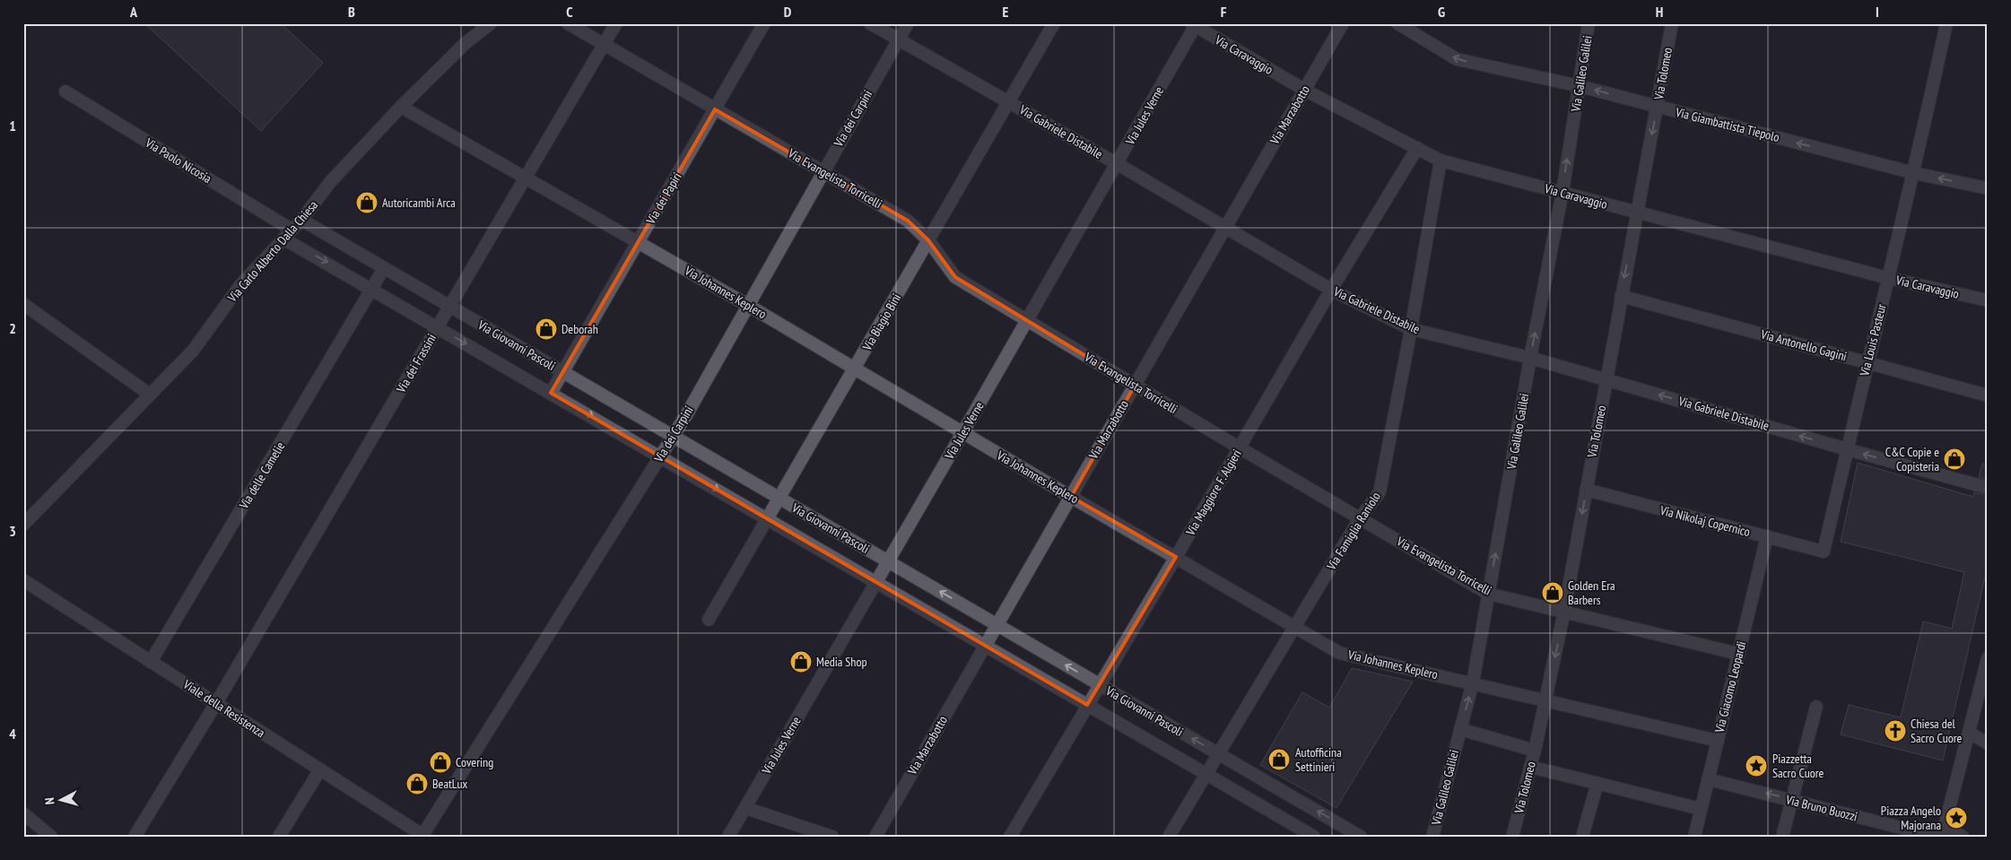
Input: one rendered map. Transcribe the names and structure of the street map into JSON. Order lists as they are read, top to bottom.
{
  "streets": {
    "street": [
      "Via Caravaggio",
      "Via Galileo Galilei",
      "Via Tolomeo",
      "Via Marzabotto",
      "Via Jules Verne",
      "Via dei Carpini",
      "Via Giambattista Tiepolo",
      "Via Gabriele Distabile",
      "Via Paolo Nicosia",
      "Via Evangelista Torricelli",
      "Via dei Papiri",
      "Via Carlo Alberto Dalla Chiesa",
      "Via Johannes Keplero",
      "Via Biagio Bini",
      "Via Louis Pasteur",
      "Via Giovanni Pascoli",
      "Via Antonello Gagini",
      "Via dei Frassini",
      "Via delle Camelie",
      "Via Maggiore F. Algieri",
      "Via Nikolaj Copernico",
      "Via Famiglia Raniolo",
      "Via Giacomo Leopardi",
      "Viale della Resistenza",
      "Via Bruno Buozzi"
    ]
  },
  "crossings": [
    ["Via Caravaggio", "Via Galileo Galilei"],
    ["Via Caravaggio", "Via Tolomeo"],
    ["Via Caravaggio", "Via Marzabotto"],
    ["Via Caravaggio", "Via Jules Verne"],
    ["Via Caravaggio", "Via Louis Pasteur"],
    ["Via Caravaggio", "Via Maggiore F. Algieri"],
    ["Via Caravaggio", "Via Famiglia Raniolo"],
    ["Via Galileo Galilei", "Via Giambattista Tiepolo"],
    ["Via Galileo Galilei", "Via Gabriele Distabile"],
    ["Via Galileo Galilei", "Via Evangelista Torricelli"],
    ["Via Galileo Galilei", "Via Johannes Keplero"],
    ["Via Tolomeo", "Via Giambattista Tiepolo"],
    ["Via Tolomeo", "Via Gabriele Distabile"],
    ["Via Tolomeo", "Via Evangelista Torricelli"],
    ["Via Tolomeo", "Via Johannes Keplero"],
    ["Via Tolomeo", "Via Antonello Gagini"],
    ["Via Tolomeo", "Via Nikolaj Copernico"],
    ["Via Marzabotto", "Via Gabriele Distabile"],
    ["Via Marzabotto", "Via Evangelista Torricelli"],
    ["Via Marzabotto", "Via Johannes Keplero"],
    ["Via Marzabotto", "Via Giovanni Pascoli"],
    ["Via Jules Verne", "Via Gabriele Distabile"],
    ["Via Jules Verne", "Via Evangelista Torricelli"],
    ["Via Jules Verne", "Via Johannes Keplero"],
    ["Via Jules Verne", "Via Giovanni Pascoli"],
    ["Via dei Carpini", "Via Gabriele Distabile"],
    ["Via dei Carpini", "Via Evangelista Torricelli"],
    ["Via dei Carpini", "Via Johannes Keplero"],
    ["Via dei Carpini", "Via Giovanni Pascoli"],
    ["Via dei Carpini", "Viale della Resistenza"],
    ["Via Giambattista Tiepolo", "Via Louis Pasteur"],
    ["Via Gabriele Distabile", "Via Biagio Bini"],
    ["Via Gabriele Distabile", "Via Louis Pasteur"],
    ["Via Gabriele Distabile", "Via Maggiore F. Algieri"],
    ["Via Gabriele Distabile", "Via Famiglia Raniolo"],
    ["Via Paolo Nicosia", "Via Carlo Alberto Dalla Chiesa"],
    ["Via Paolo Nicosia", "Via Giovanni Pascoli"],
    ["Via Evangelista Torricelli", "Via dei Papiri"],
    ["Via Evangelista Torricelli", "Via Biagio Bini"],
    ["Via Evangelista Torricelli", "Via dei Frassini"],
    ["Via Evangelista Torricelli", "Via Maggiore F. Algieri"],
    ["Via Evangelista Torricelli", "Via Famiglia Raniolo"],
    ["Via Evangelista Torricelli", "Via Giacomo Leopardi"],
    ["Via dei Papiri", "Via Johannes Keplero"],
    ["Via dei Papiri", "Via Giovanni Pascoli"],
    ["Via Carlo Alberto Dalla Chiesa", "Via Johannes Keplero"],
    ["Via Carlo Alberto Dalla Chiesa", "Via Giovanni Pascoli"],
    ["Via Johannes Keplero", "Via Biagio Bini"],
    ["Via Johannes Keplero", "Via dei Frassini"],
    ["Via Johannes Keplero", "Via Maggiore F. Algieri"],
    ["Via Johannes Keplero", "Via Famiglia Raniolo"],
    ["Via Johannes Keplero", "Via Giacomo Leopardi"],
    ["Via Biagio Bini", "Via Giovanni Pascoli"],
    ["Via Louis Pasteur", "Via Antonello Gagini"],
    ["Via Louis Pasteur", "Via Nikolaj Copernico"],
    ["Via Giovanni Pascoli", "Via dei Frassini"],
    ["Via Giovanni Pascoli", "Via delle Camelie"],
    ["Via Giovanni Pascoli", "Via Maggiore F. Algieri"],
    ["Via Giovanni Pascoli", "Via Famiglia Raniolo"],
    ["Via dei Frassini", "Viale della Resistenza"],
    ["Via delle Camelie", "Viale della Resistenza"],
    ["Via Nikolaj Copernico", "Via Giacomo Leopardi"],
    ["Via Giacomo Leopardi", "Via Bruno Buozzi"]
  ],
  "one_way": ["Via Galileo Galilei", "Via Tolomeo", "Via Giambattista Tiepolo"],
  "places": {
    "shop": [
      "Autoricambi Arca",
      "Deborah",
      "C&C Copie e Copisteria",
      "Golden Era Barbers",
      "Media Shop",
      "Autofficina Settinieri",
      "Covering",
      "BeatLux"
    ],
    "church": ["Chiesa del Sacro Cuore"],
    "place": ["Piazzetta Sacro Cuore", "Piazza Angelo Majorana"]
  },
  "north": "left",
  "grid": {
    "columns": [
      "A",
      "B",
      "C",
      "D",
      "E",
      "F",
      "G",
      "H",
      "I"
    ],
    "rows": [
      "1",
      "2",
      "3",
      "4"
    ]
  }
}
